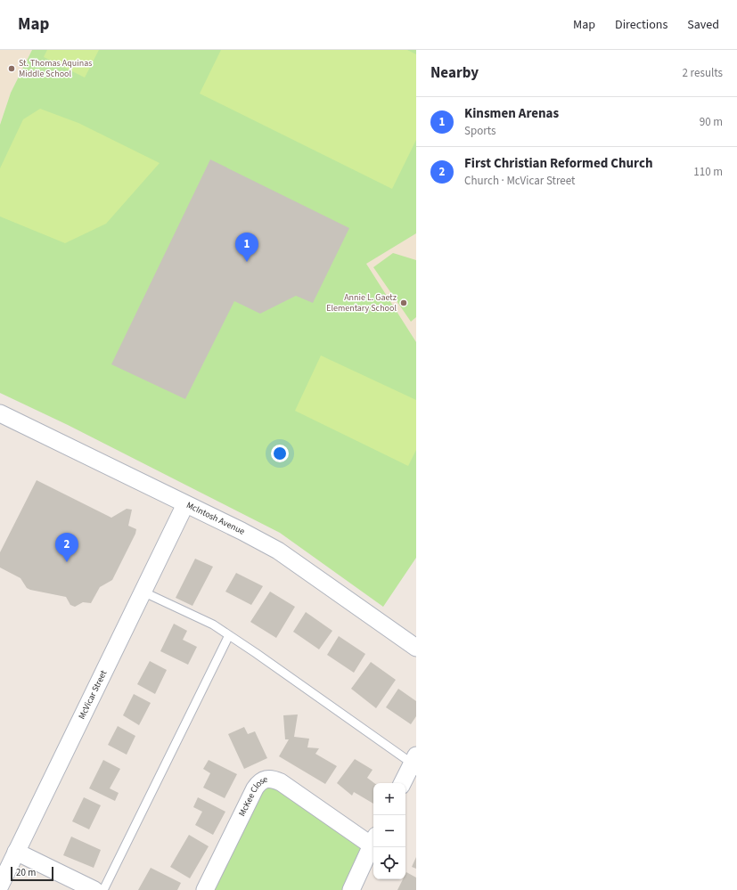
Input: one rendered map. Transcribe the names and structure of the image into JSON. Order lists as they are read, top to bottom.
{
  "streets": {
    "street": ["McIntosh Avenue", "McVicar Street", "McKee Close"]
  },
  "crossings": [
    ["McIntosh Avenue", "McVicar Street"]
  ],
  "places": ["St. Thomas Aquinas Middle School", "Annie L. Gaetz Elementary School"],
  "scale_bar": "20 m",
  "page": {
    "header": "Map",
    "nav": ["Map", "Directions", "Saved"],
    "heading": ["Nearby", "2 results"],
    "list": [
      {
        "mark": "1",
        "name": "Kinsmen Arenas",
        "note": "Sports",
        "value": "90 m"
      },
      {
        "mark": "2",
        "name": "First Christian Reformed Church",
        "note": "Church · McVicar Street",
        "value": "110 m"
      }
    ],
    "pins": ["1", "2"],
    "map_buttons": ["+", "−"],
    "scale": "20 m"
  }
}
